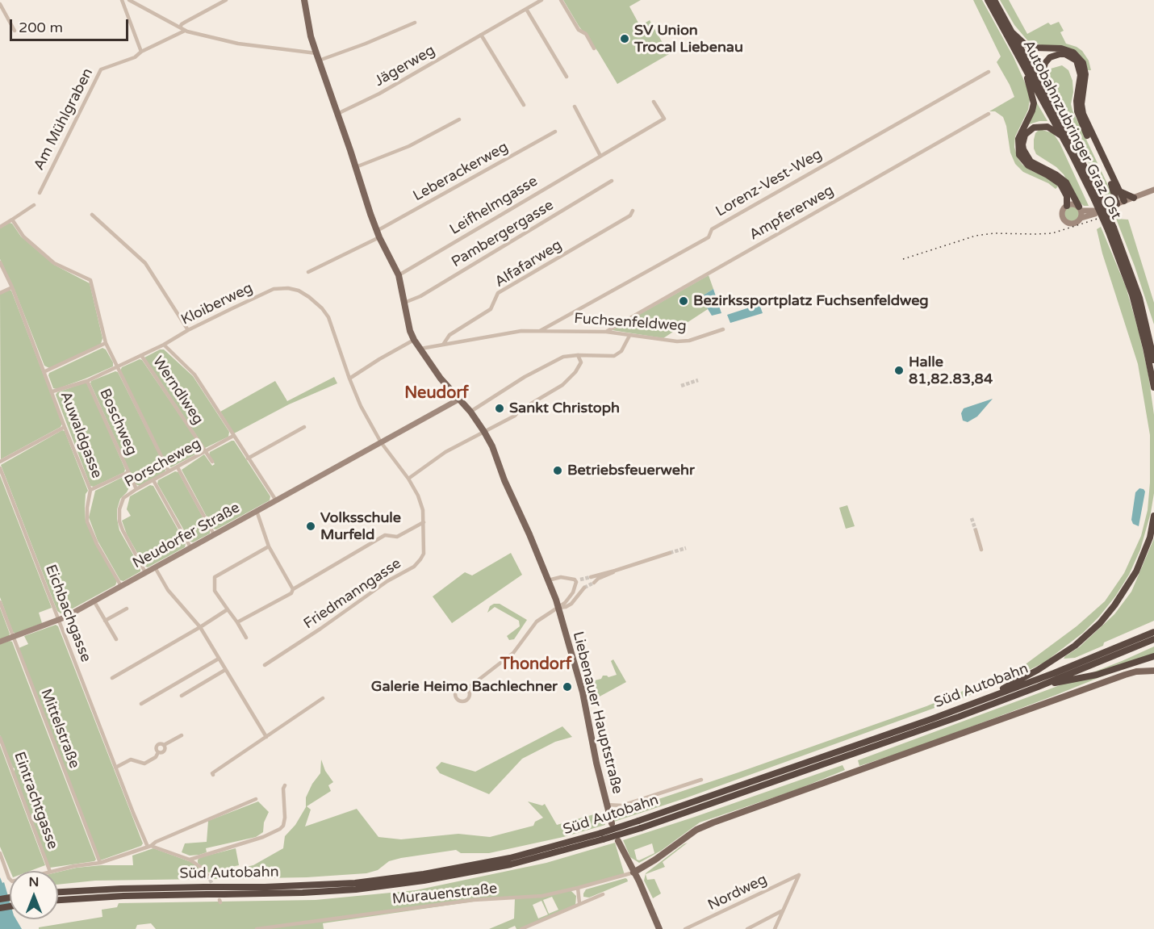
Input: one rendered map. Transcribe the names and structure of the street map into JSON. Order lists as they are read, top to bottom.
{
  "streets": {
    "highway": ["Autobahnzubringer Graz Ost", "Süd Autobahn"],
    "main road": ["Liebenauer Hauptstraße"],
    "street": [
      "Jägerweg",
      "Am Mühlgraben",
      "Leberackerweg",
      "Lorenz-Vest-Weg",
      "Leifhelmgasse",
      "Ampfererweg",
      "Pambergergasse",
      "Alfafarweg",
      "Kloiberweg",
      "Fuchsenfeldweg",
      "Werndlweg",
      "Boschweg",
      "Auwaldgasse",
      "Porscheweg",
      "Neudorfer Straße",
      "Friedmanngasse",
      "Eichbachgasse",
      "Mittelstraße",
      "Eintrachtgasse",
      "Nordweg",
      "Murauenstraße"
    ]
  },
  "crossings": [
    ["Jägerweg", "Liebenauer Hauptstraße"],
    ["Leberackerweg", "Liebenauer Hauptstraße"],
    ["Lorenz-Vest-Weg", "Fuchsenfeldweg"],
    ["Leifhelmgasse", "Liebenauer Hauptstraße"],
    ["Ampfererweg", "Fuchsenfeldweg"],
    ["Pambergergasse", "Liebenauer Hauptstraße"],
    ["Alfafarweg", "Fuchsenfeldweg"],
    ["Kloiberweg", "Werndlweg"],
    ["Kloiberweg", "Boschweg"],
    ["Kloiberweg", "Auwaldgasse"],
    ["Fuchsenfeldweg", "Liebenauer Hauptstraße"],
    ["Werndlweg", "Porscheweg"],
    ["Boschweg", "Auwaldgasse"],
    ["Boschweg", "Porscheweg"],
    ["Auwaldgasse", "Neudorfer Straße"],
    ["Porscheweg", "Neudorfer Straße"],
    ["Neudorfer Straße", "Eichbachgasse"],
    ["Neudorfer Straße", "Mittelstraße"]
  ],
  "districts": ["Neudorf", "Thondorf"],
  "places": [
    "SV Union Trocal Liebenau",
    "Bezirkssportplatz Fuchsenfeldweg",
    "Halle 81,82.83,84",
    "Sankt Christoph",
    "Betriebsfeuerwehr",
    "Volksschule Murfeld",
    "Galerie Heimo Bachlechner"
  ],
  "scale_bar": "200 m",
  "north": "top"
}
